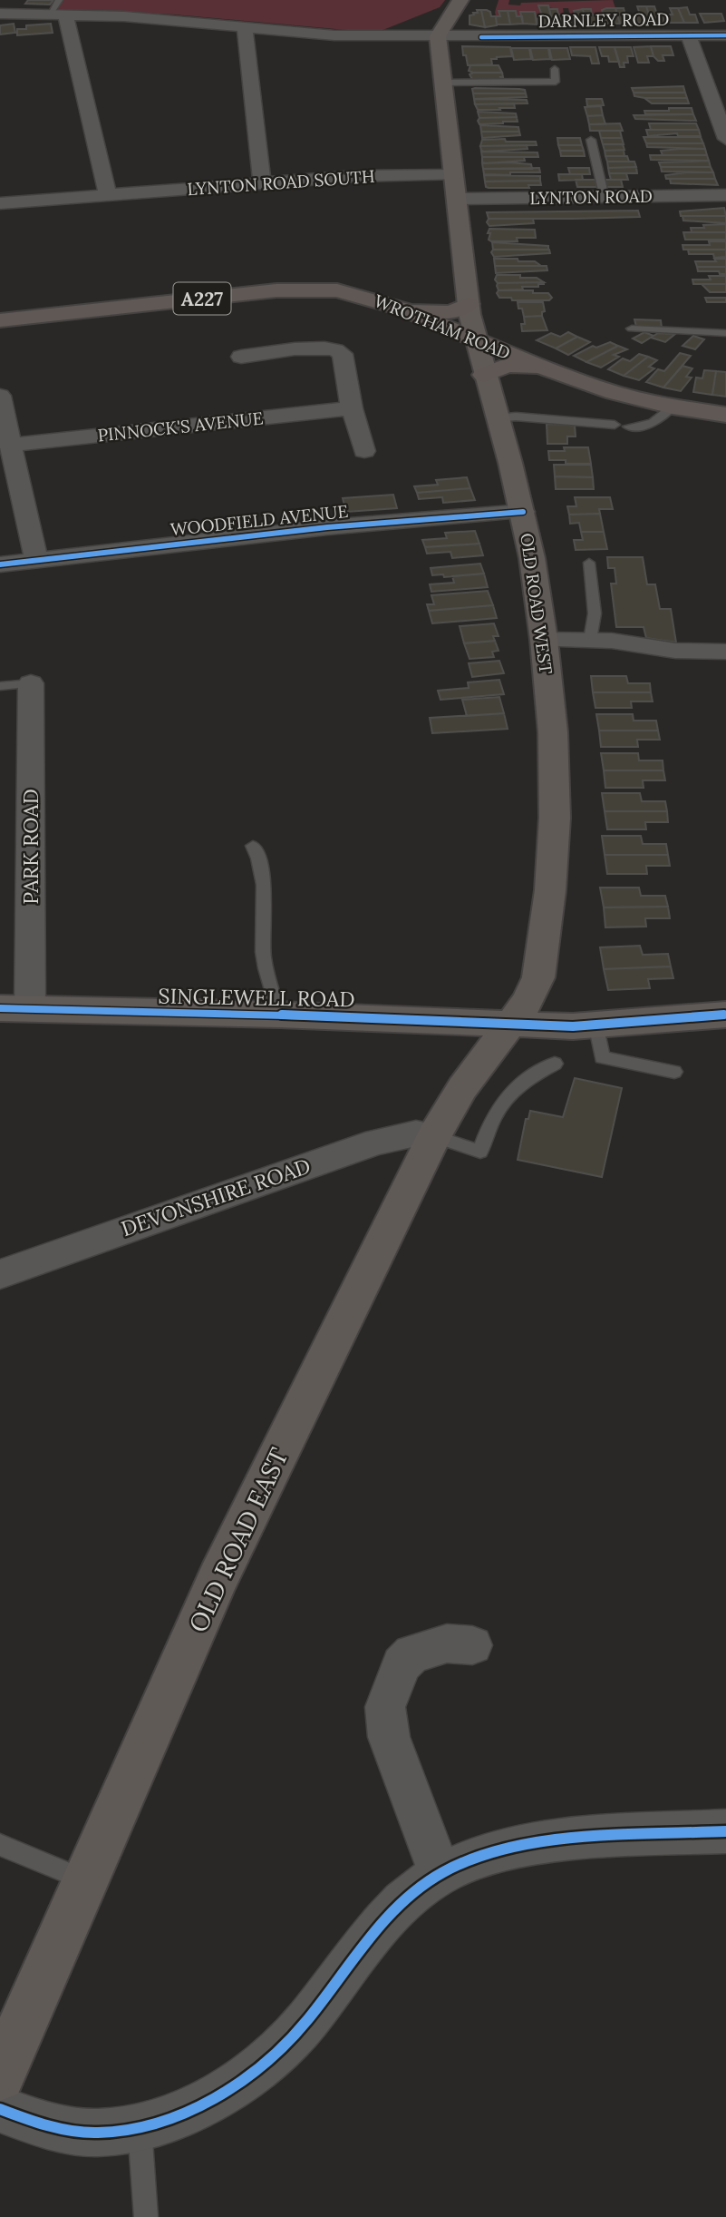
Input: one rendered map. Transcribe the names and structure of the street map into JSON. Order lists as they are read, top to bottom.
{
  "streets": {
    "main road": [
      "A227",
      "WROTHAM ROAD",
      "OLD ROAD WEST",
      "SINGLEWELL ROAD",
      "OLD ROAD EAST"
    ],
    "street": [
      "DARNLEY ROAD",
      "LYNTON ROAD SOUTH",
      "LYNTON ROAD",
      "PINNOCK'S AVENUE",
      "WOODFIELD AVENUE",
      "PARK ROAD",
      "DEVONSHIRE ROAD"
    ]
  },
  "crossings": [
    ["DARNLEY ROAD", "OLD ROAD WEST"],
    ["LYNTON ROAD SOUTH", "OLD ROAD WEST"],
    ["LYNTON ROAD", "OLD ROAD WEST"],
    ["A227", "WROTHAM ROAD"],
    ["A227", "OLD ROAD WEST"],
    ["WROTHAM ROAD", "OLD ROAD WEST"],
    ["WOODFIELD AVENUE", "OLD ROAD WEST"],
    ["OLD ROAD WEST", "SINGLEWELL ROAD"],
    ["OLD ROAD WEST", "OLD ROAD EAST"],
    ["PARK ROAD", "SINGLEWELL ROAD"],
    ["SINGLEWELL ROAD", "OLD ROAD EAST"],
    ["DEVONSHIRE ROAD", "OLD ROAD EAST"]
  ]
}
